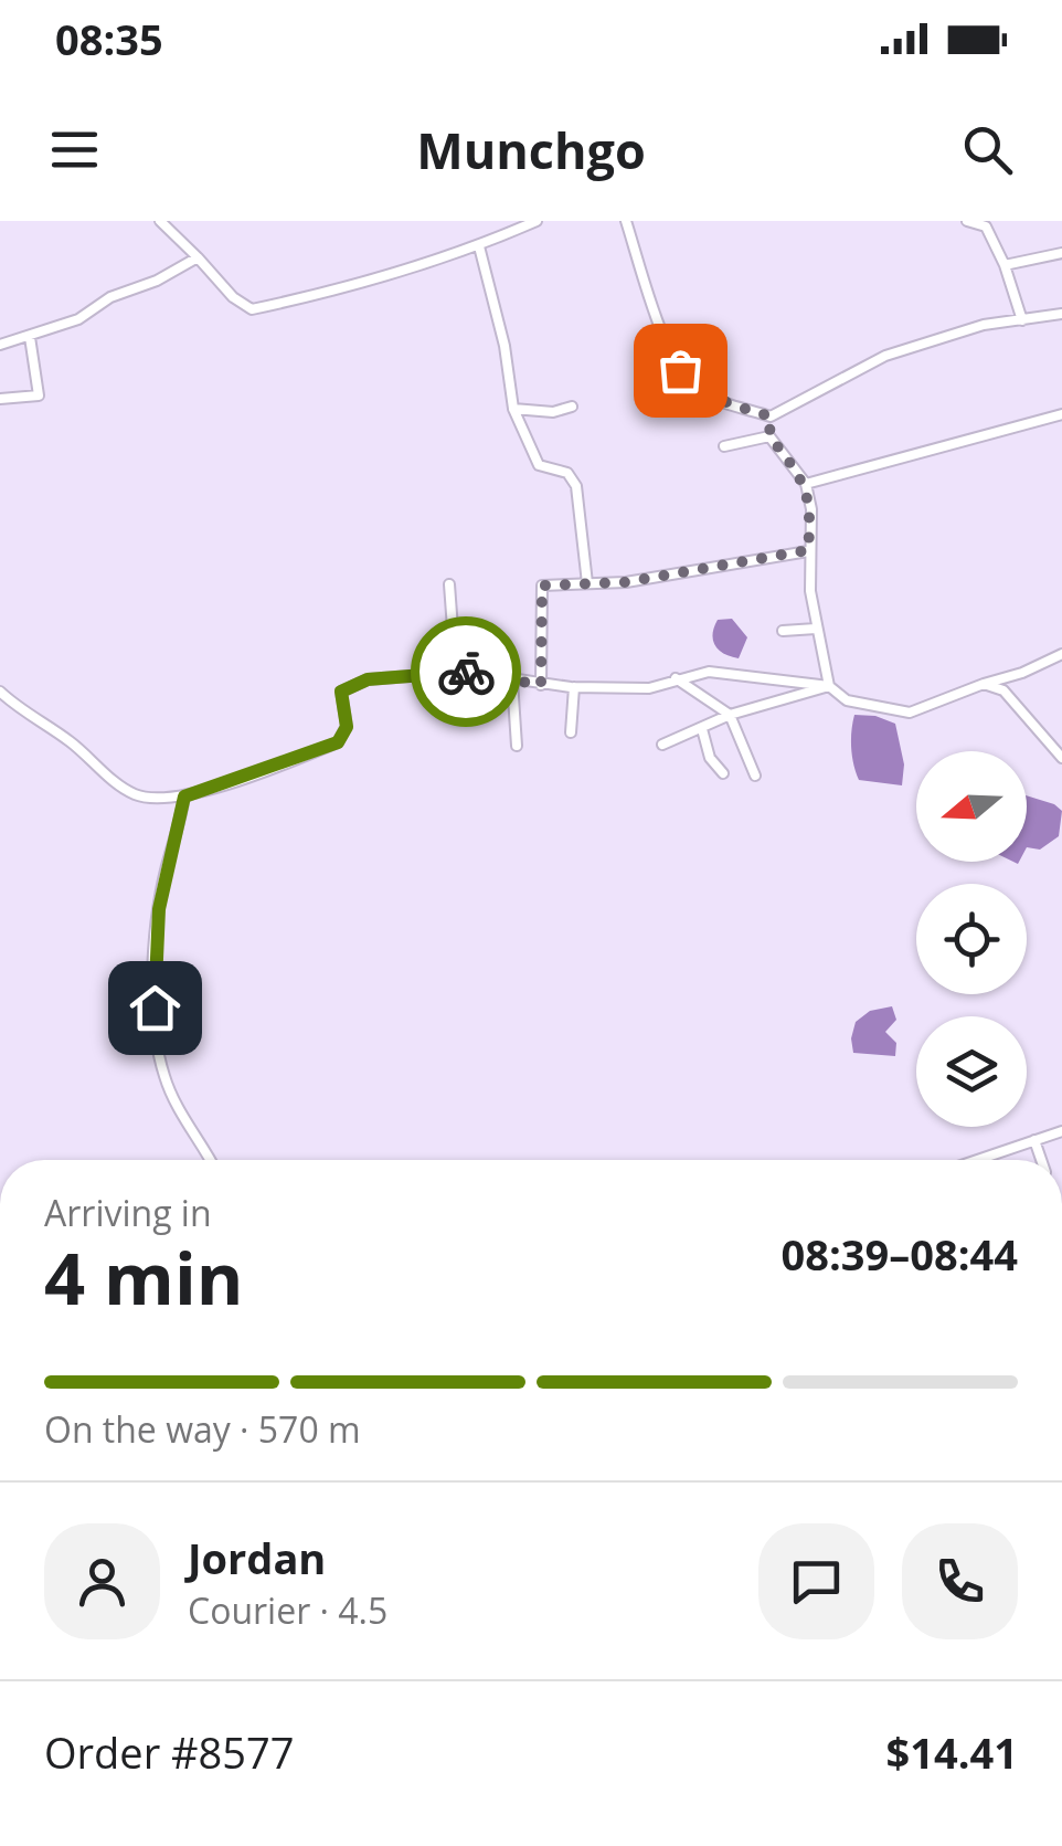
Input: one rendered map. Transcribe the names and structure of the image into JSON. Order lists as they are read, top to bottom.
{
  "north": "left",
  "page": {
    "status": "08:35",
    "header": "Munchgo",
    "heading": ["4 min", "Arriving in", "08:39–08:44"],
    "panel": [
      "Jordan",
      "Courier · 4.5",
      "Order #8577",
      "$14.41"
    ],
    "bar": "On the way · 570 m"
  }
}
